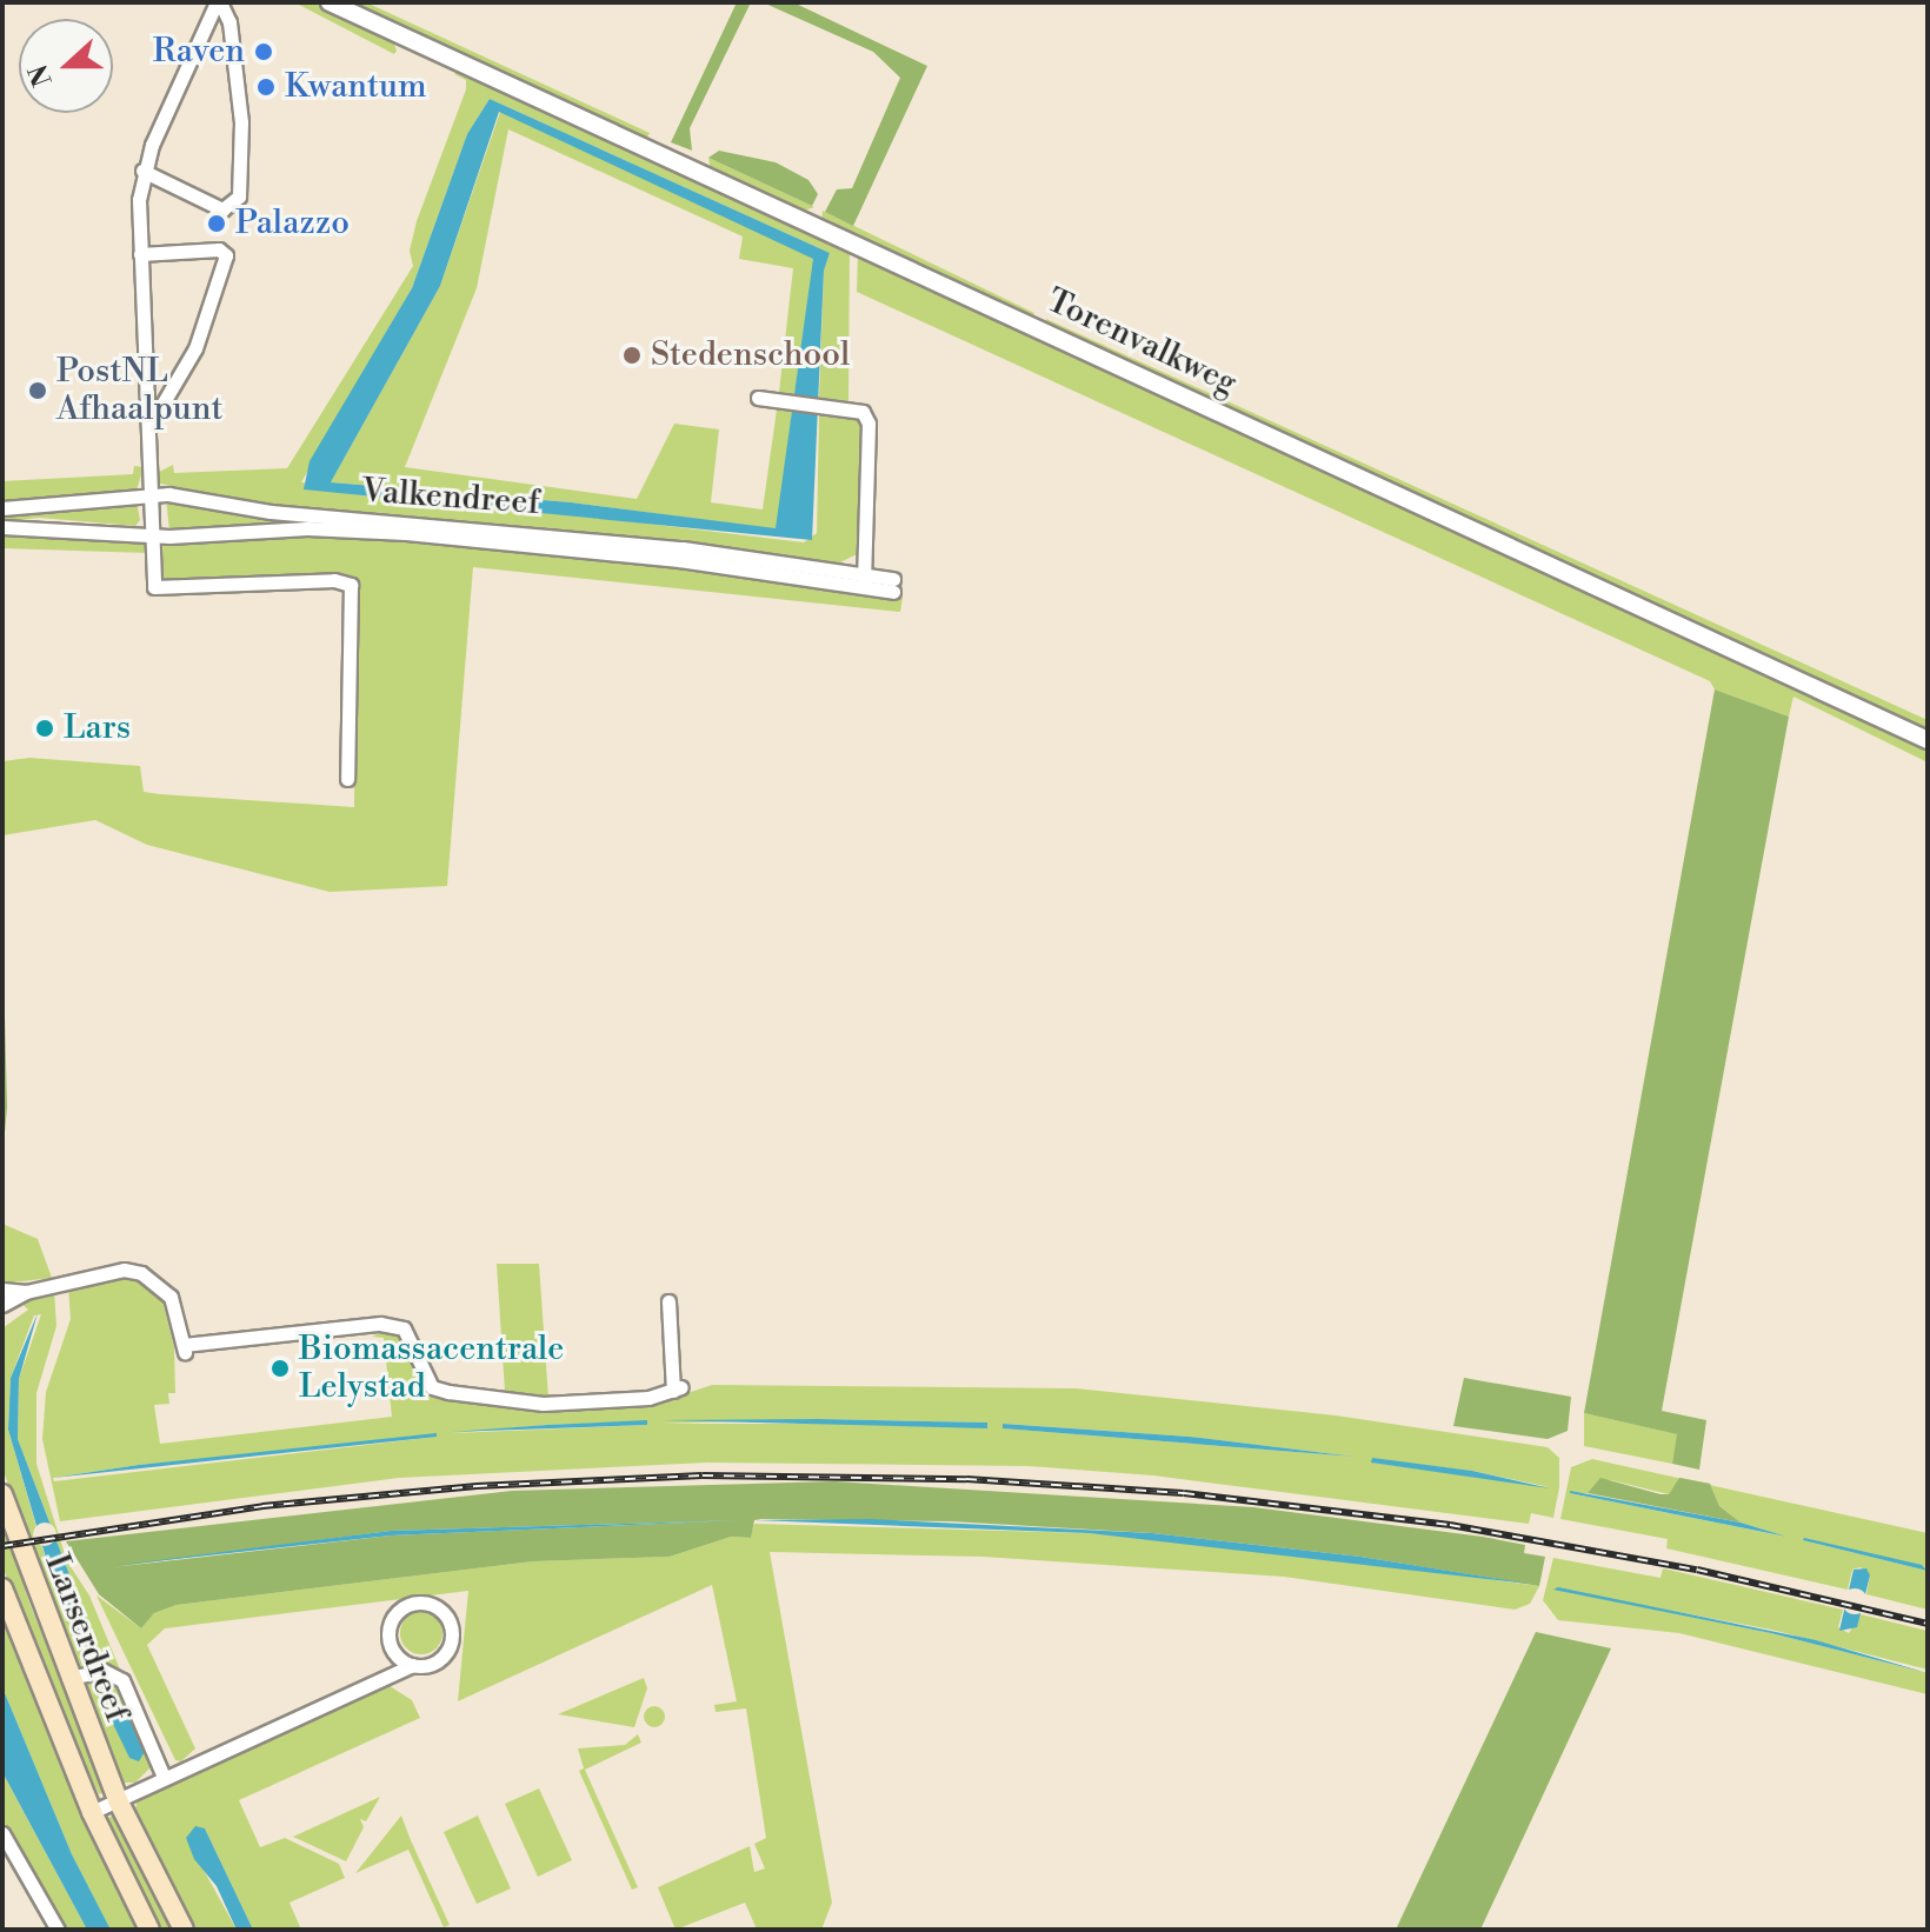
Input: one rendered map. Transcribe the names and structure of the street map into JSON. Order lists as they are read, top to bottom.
{
  "streets": {
    "main road": ["Larserdreef"],
    "street": ["Torenvalkweg", "Valkendreef"]
  },
  "places": [
    "Raven",
    "Kwantum",
    "Palazzo",
    "Stedenschool",
    "PostNL Afhaalpunt",
    "Lars",
    "Biomassacentrale Lelystad"
  ],
  "north": "left"
}
